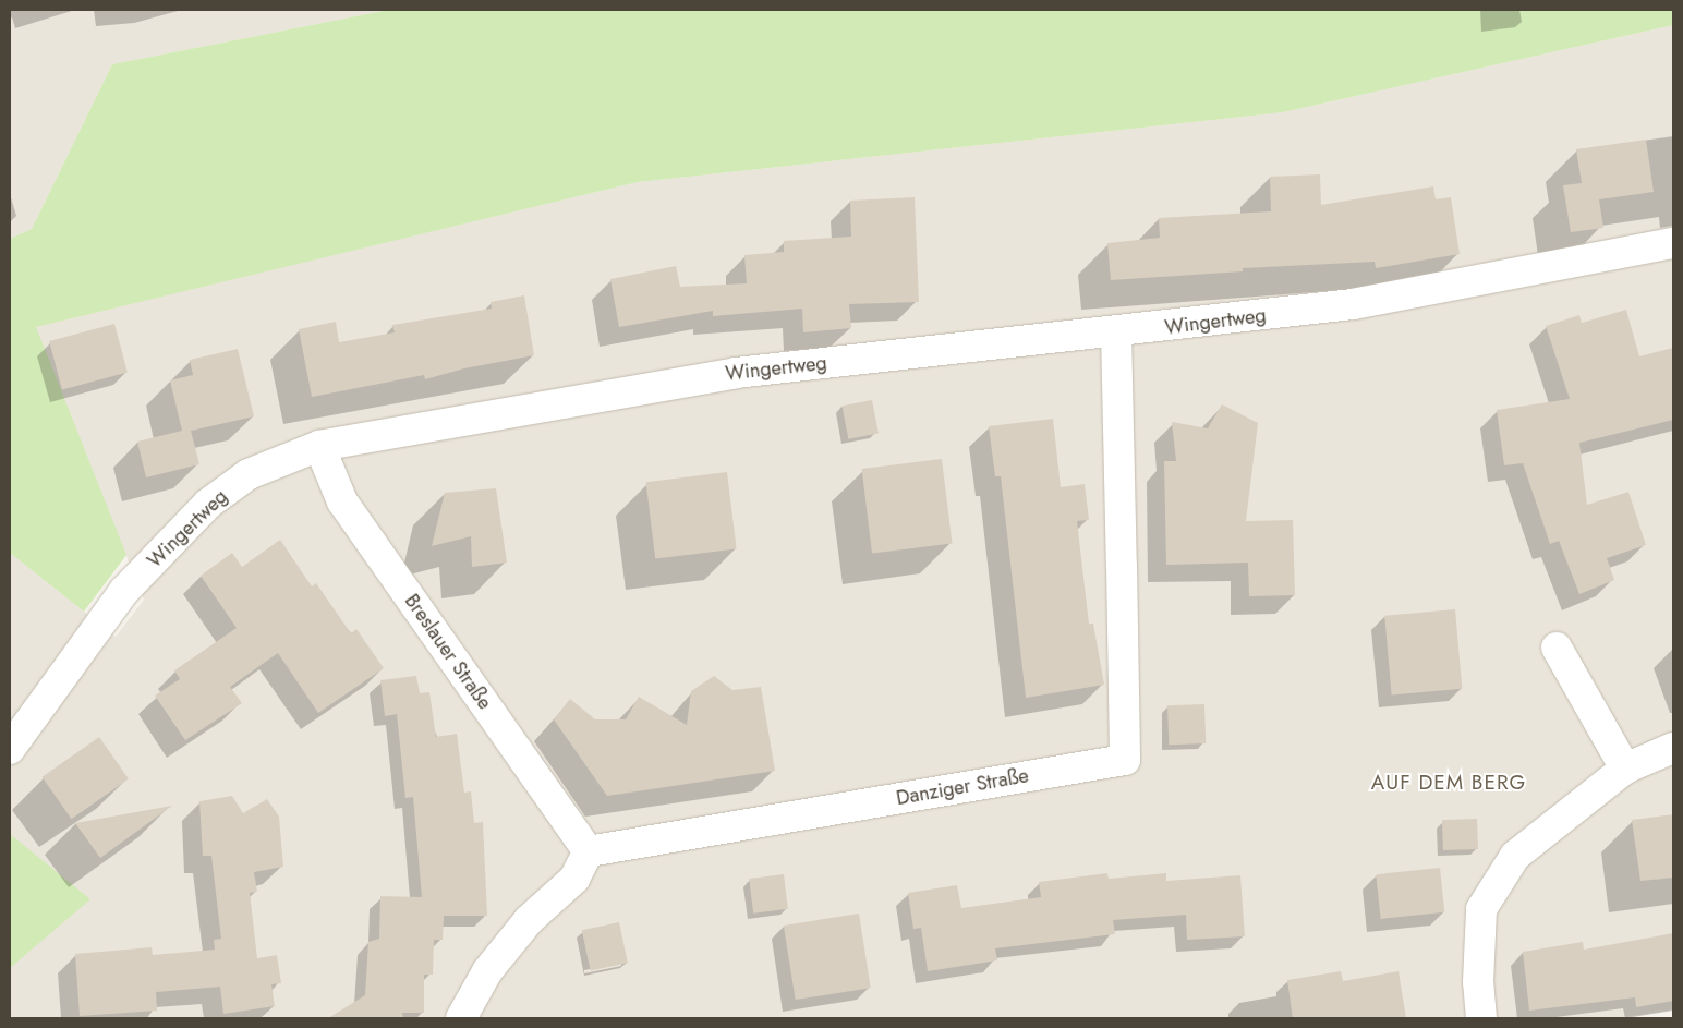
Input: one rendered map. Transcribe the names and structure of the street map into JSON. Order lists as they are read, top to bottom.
{
  "streets": {
    "street": ["Wingertweg", "Breslauer Straße", "Danziger Straße"]
  },
  "crossings": [
    ["Wingertweg", "Breslauer Straße"],
    ["Wingertweg", "Danziger Straße"],
    ["Breslauer Straße", "Danziger Straße"]
  ],
  "districts": ["AUF DEM BERG"]
}
